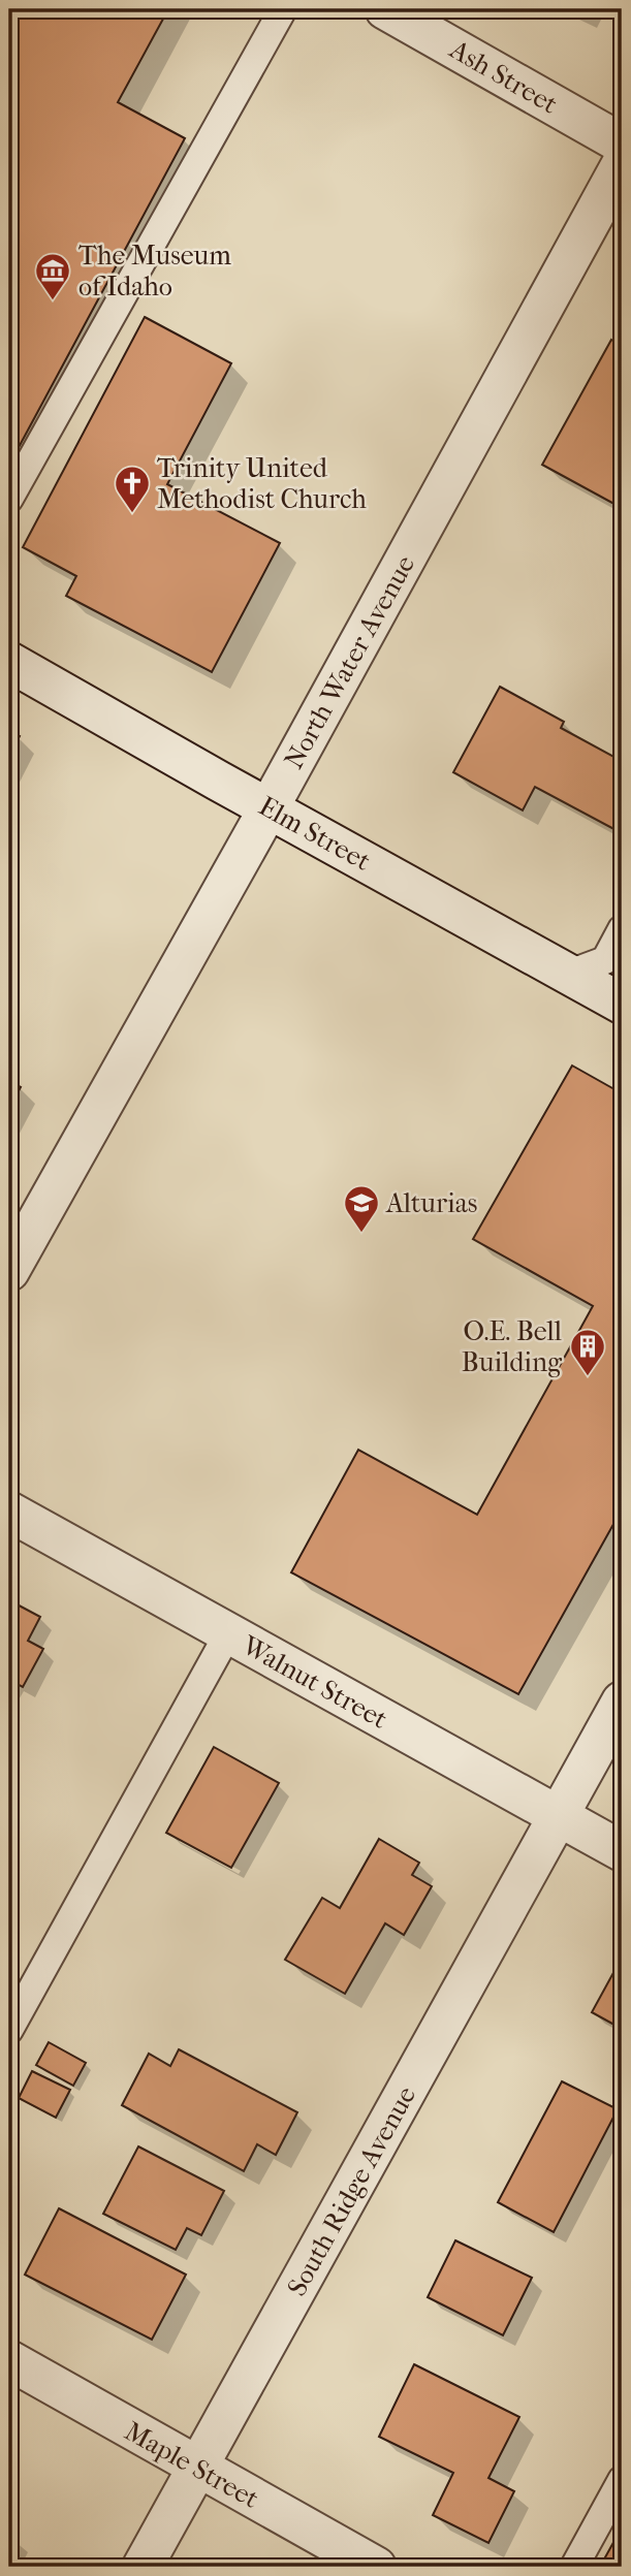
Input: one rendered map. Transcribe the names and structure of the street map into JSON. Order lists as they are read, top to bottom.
{
  "streets": {
    "street": [
      "Ash Street",
      "North Water Avenue",
      "Elm Street",
      "Walnut Street",
      "South Ridge Avenue",
      "Maple Street"
    ]
  },
  "crossings": [
    ["North Water Avenue", "Elm Street"],
    ["Walnut Street", "South Ridge Avenue"],
    ["South Ridge Avenue", "Maple Street"]
  ],
  "places": {
    "museum": ["The Museum of Idaho"],
    "church": ["Trinity United Methodist Church"],
    "school or university": ["Alturias"],
    "building": ["O.E. Bell Building"]
  }
}
